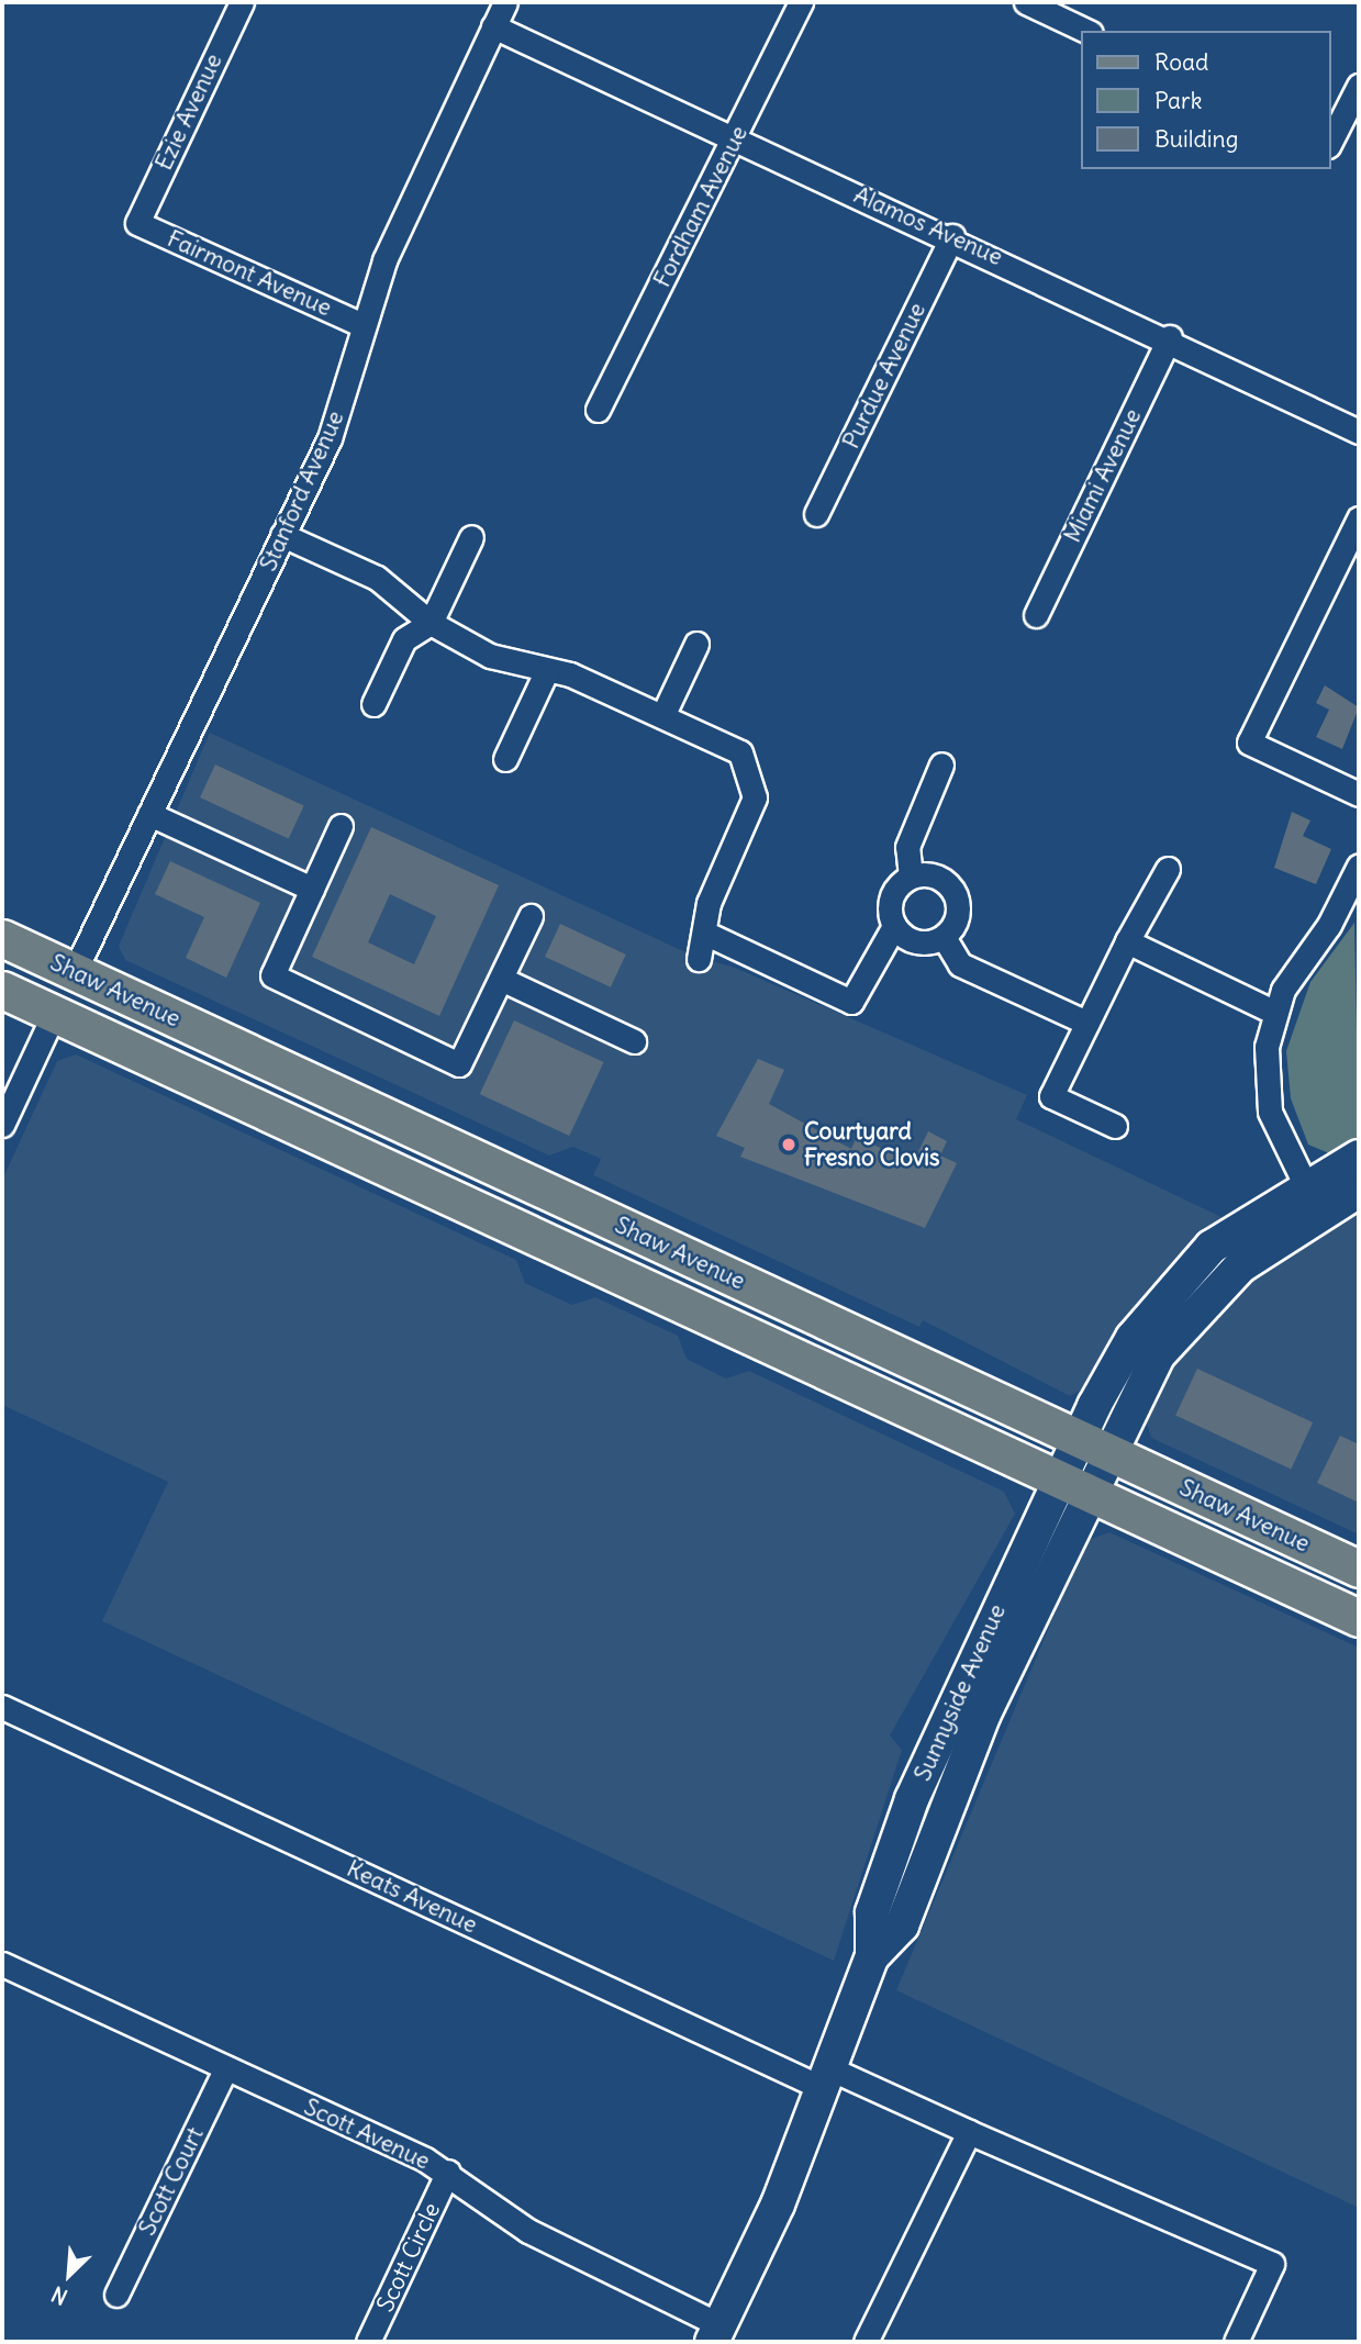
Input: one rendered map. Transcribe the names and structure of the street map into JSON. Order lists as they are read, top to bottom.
{
  "streets": {
    "main road": ["Shaw Avenue", "Sunnyside Avenue"],
    "street": [
      "Ezie Avenue",
      "Fordham Avenue",
      "Alamos Avenue",
      "Fairmont Avenue",
      "Purdue Avenue",
      "Miami Avenue",
      "Stanford Avenue",
      "Keats Avenue",
      "Scott Avenue",
      "Scott Court",
      "Scott Circle"
    ]
  },
  "crossings": [
    ["Ezie Avenue", "Fairmont Avenue"],
    ["Fordham Avenue", "Alamos Avenue"],
    ["Alamos Avenue", "Purdue Avenue"],
    ["Alamos Avenue", "Miami Avenue"],
    ["Alamos Avenue", "Stanford Avenue"],
    ["Fairmont Avenue", "Stanford Avenue"],
    ["Stanford Avenue", "Shaw Avenue"],
    ["Shaw Avenue", "Sunnyside Avenue"],
    ["Sunnyside Avenue", "Keats Avenue"],
    ["Sunnyside Avenue", "Scott Avenue"],
    ["Scott Avenue", "Scott Court"],
    ["Scott Avenue", "Scott Circle"]
  ],
  "places": ["Courtyard Fresno Clovis"],
  "legend": ["Road", "Park", "Building"],
  "north": "bottom left"
}
